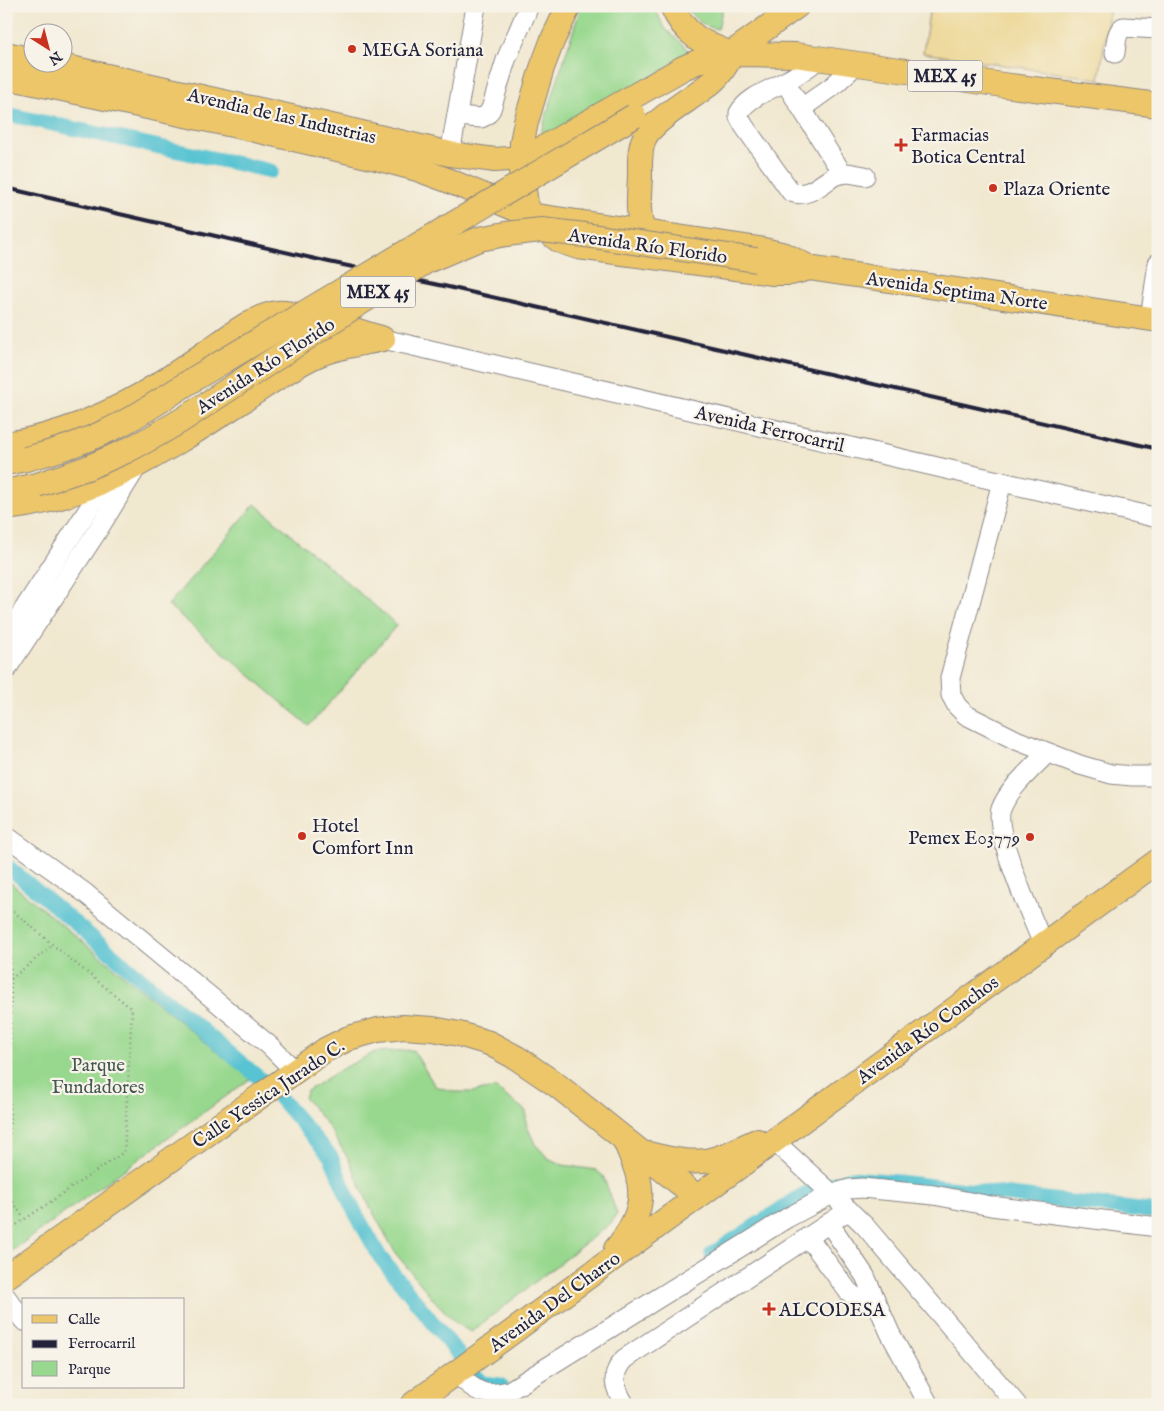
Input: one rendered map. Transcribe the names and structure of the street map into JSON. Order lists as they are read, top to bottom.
{
  "streets": {
    "main road": [
      "MEX 45",
      "Avendia de las Industrias",
      "Avenida Río Florido",
      "Avenida Septima Norte",
      "Avenida Río Conchos",
      "Calle Yessica Jurado C.",
      "Avenida Del Charro"
    ],
    "street": ["Avenida Ferrocarril"]
  },
  "crossings": [
    ["MEX 45", "Avendia de las Industrias"],
    ["MEX 45", "Avenida Río Florido"],
    ["Avendia de las Industrias", "Avenida Río Florido"],
    ["Avenida Río Florido", "Avenida Septima Norte"],
    ["Avenida Río Conchos", "Calle Yessica Jurado C."],
    ["Avenida Río Conchos", "Avenida Del Charro"],
    ["Calle Yessica Jurado C.", "Avenida Del Charro"]
  ],
  "parks": ["Parque Fundadores"],
  "places": {
    "other": [
      "MEGA Soriana",
      "Plaza Oriente",
      "Hotel Comfort Inn",
      "Pemex E03779"
    ],
    "health": ["Farmacias Botica Central", "ALCODESA"]
  },
  "legend": ["Calle", "Ferrocarril", "Parque"],
  "north": "bottom right"
}
